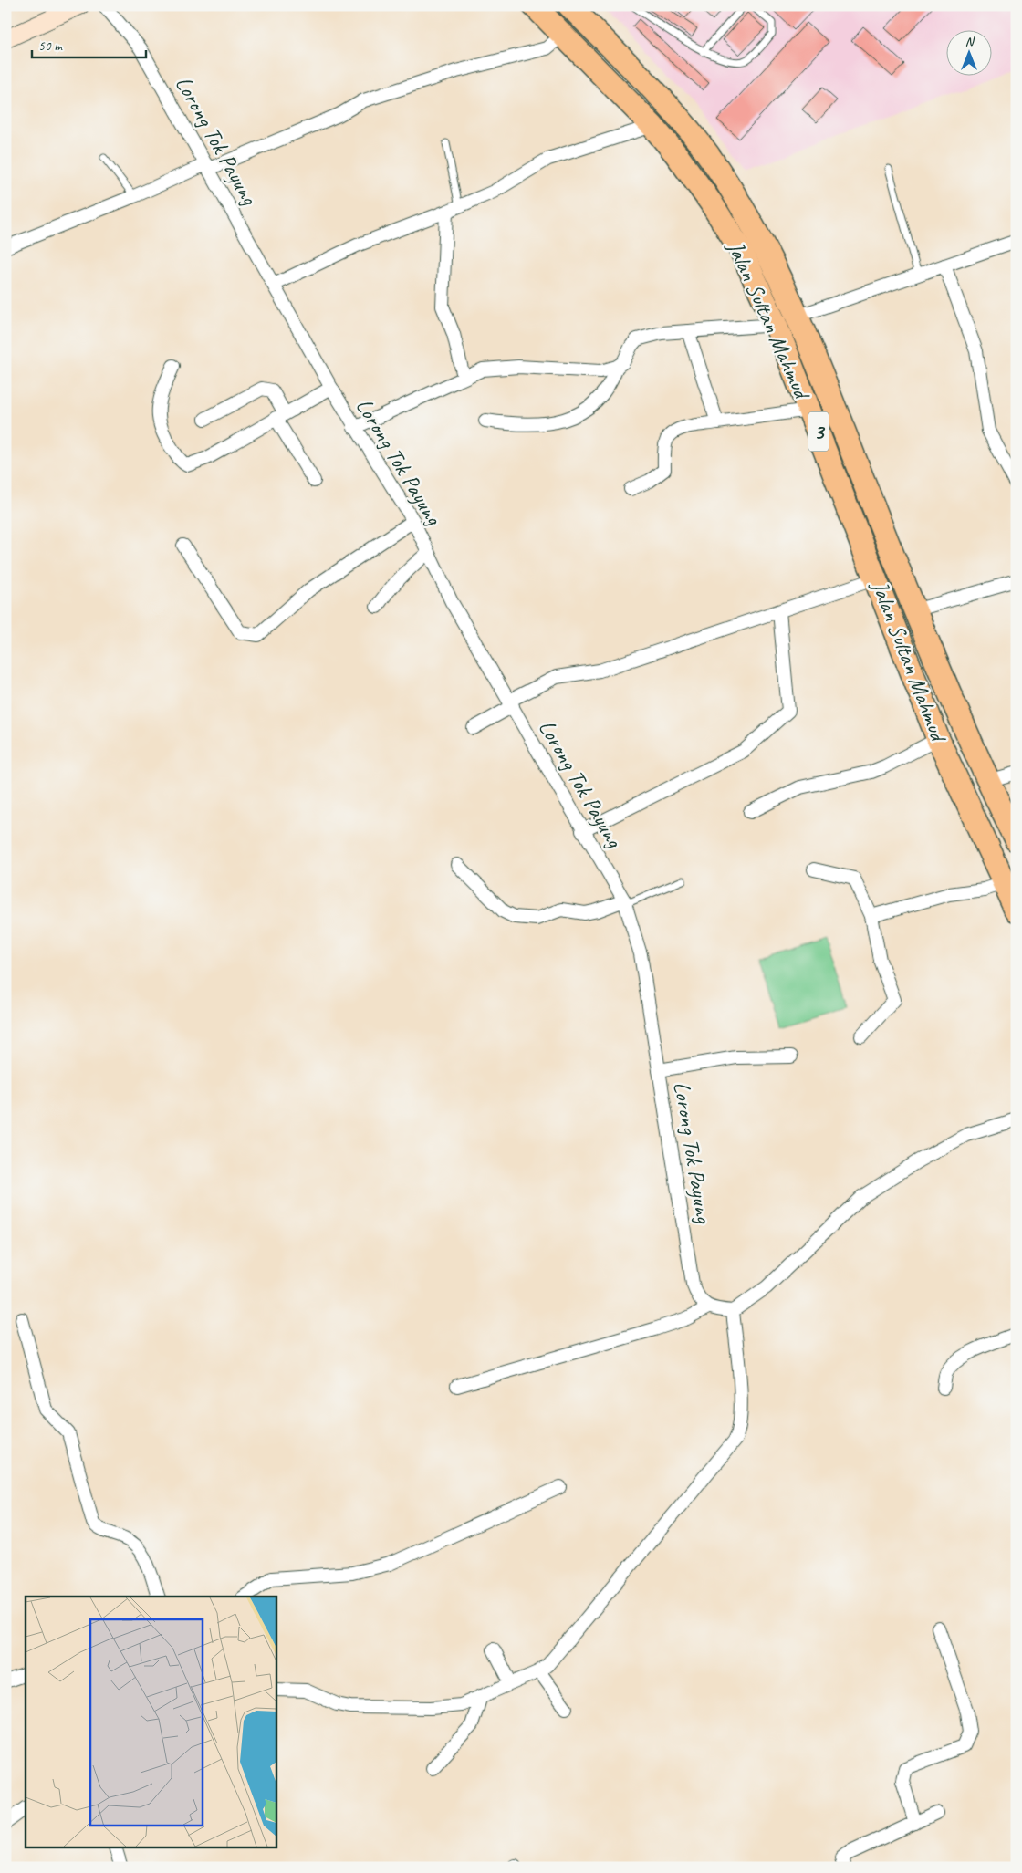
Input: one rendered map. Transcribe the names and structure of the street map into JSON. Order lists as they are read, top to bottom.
{
  "streets": {
    "highway": ["Jalan Sultan Mahmud", "3"],
    "street": ["Lorong Tok Payung"]
  },
  "scale_bar": "50 m",
  "north": "top"
}
